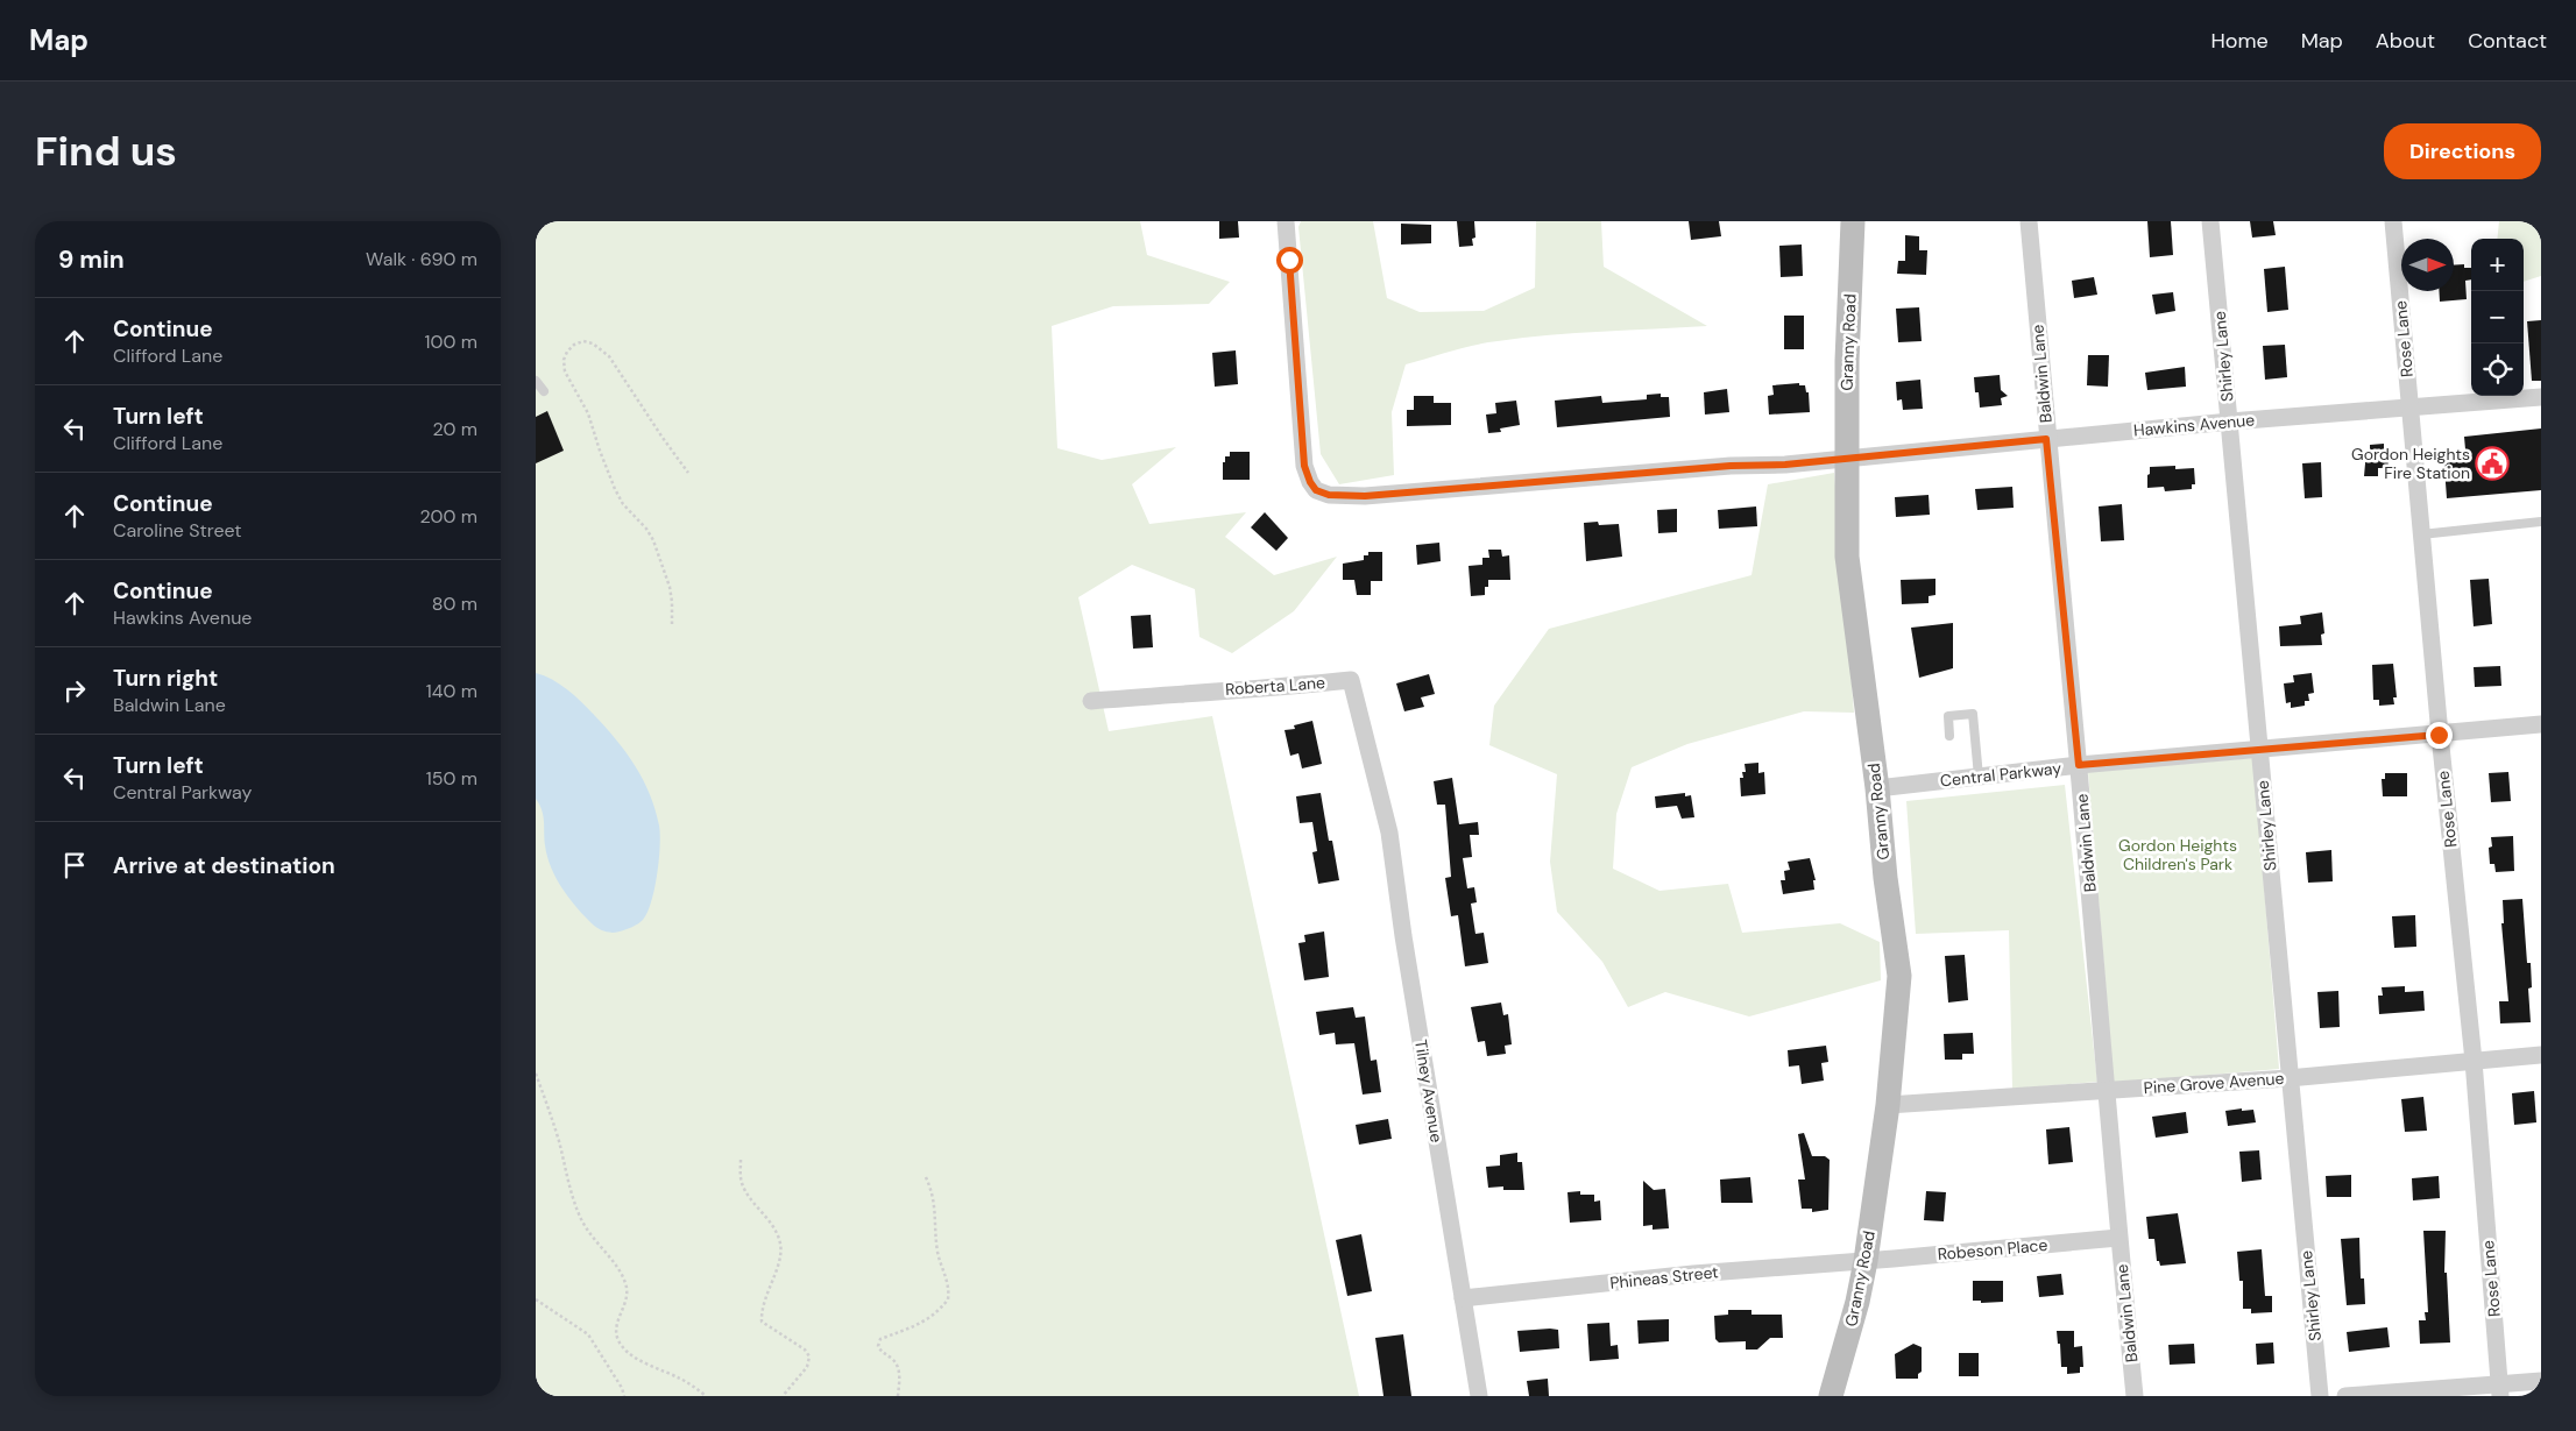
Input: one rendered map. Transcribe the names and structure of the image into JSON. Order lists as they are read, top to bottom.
{
  "streets": {
    "street": [
      "Rose Lane",
      "Granny Road",
      "Shirley Lane",
      "Baldwin Lane",
      "Hawkins Avenue",
      "Roberta Lane",
      "Central Parkway",
      "Pine Grove Avenue",
      "Tilney Avenue",
      "Robeson Place",
      "Phineas Street"
    ]
  },
  "crossings": [
    ["Rose Lane", "Hawkins Avenue"],
    ["Rose Lane", "Central Parkway"],
    ["Rose Lane", "Pine Grove Avenue"],
    ["Granny Road", "Hawkins Avenue"],
    ["Granny Road", "Central Parkway"],
    ["Granny Road", "Pine Grove Avenue"],
    ["Granny Road", "Robeson Place"],
    ["Granny Road", "Phineas Street"],
    ["Shirley Lane", "Hawkins Avenue"],
    ["Shirley Lane", "Central Parkway"],
    ["Shirley Lane", "Pine Grove Avenue"],
    ["Baldwin Lane", "Hawkins Avenue"],
    ["Baldwin Lane", "Central Parkway"],
    ["Baldwin Lane", "Pine Grove Avenue"],
    ["Baldwin Lane", "Robeson Place"],
    ["Roberta Lane", "Tilney Avenue"],
    ["Tilney Avenue", "Phineas Street"],
    ["Robeson Place", "Phineas Street"]
  ],
  "parks": ["Gordon Heights Children's Park"],
  "places": {
    "public building": ["Gordon Heights Fire Station"]
  },
  "north": "right",
  "page": {
    "header": "Map",
    "nav": [
      "Home",
      "Map",
      "About",
      "Contact"
    ],
    "buttons": "Directions",
    "title": "Find us",
    "heading": ["9 min", "Walk · 690 m"],
    "map_buttons": ["+", "−"],
    "list": [
      ["Continue", "Clifford Lane", "100 m"],
      ["Turn left", "Clifford Lane", "20 m"],
      ["Continue", "Caroline Street", "200 m"],
      ["Continue", "Hawkins Avenue", "80 m"],
      ["Turn right", "Baldwin Lane", "140 m"],
      ["Turn left", "Central Parkway", "150 m"],
      "Arrive at destination"
    ]
  }
}
